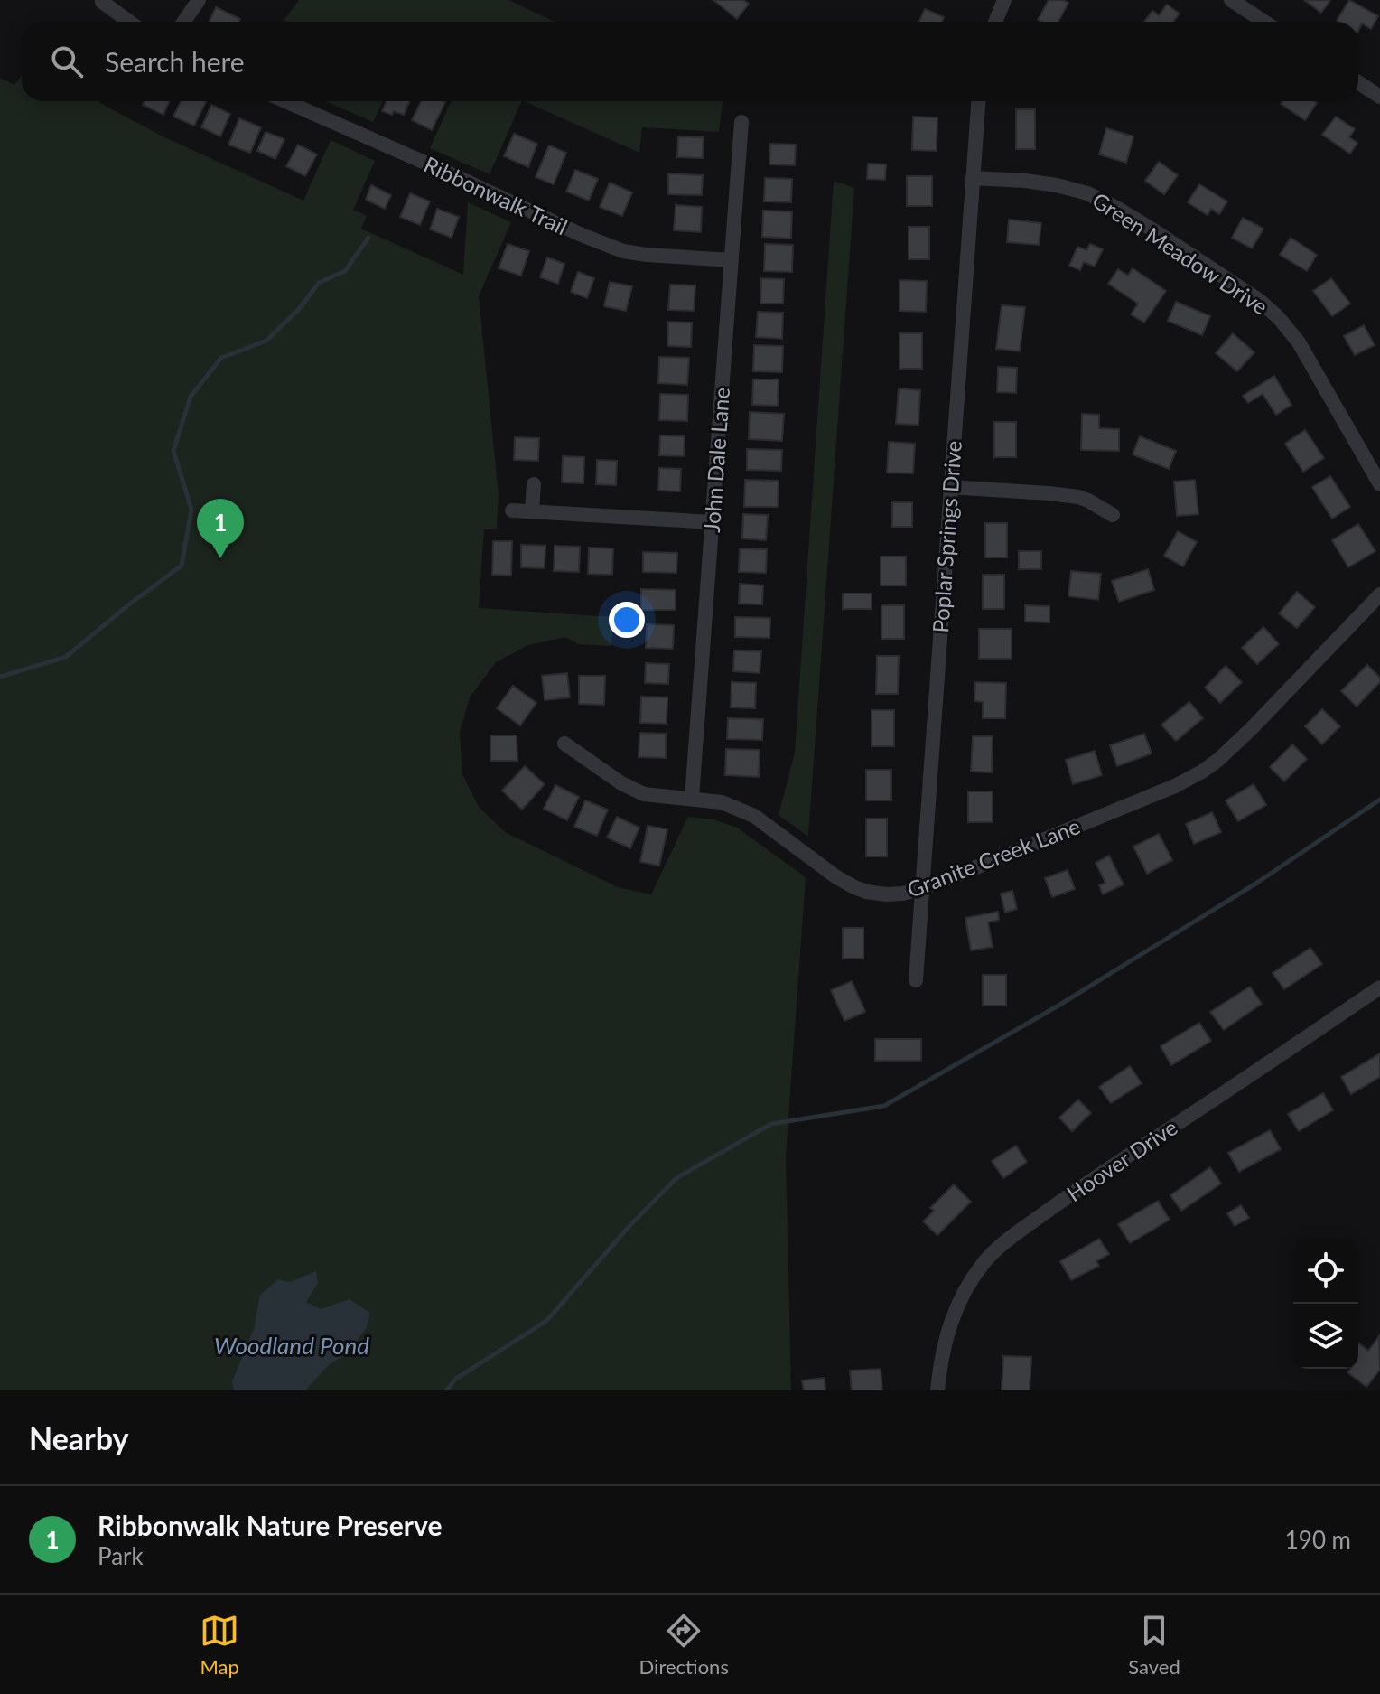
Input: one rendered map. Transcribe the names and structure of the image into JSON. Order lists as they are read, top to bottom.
{
  "streets": {
    "street": [
      "Ribbonwalk Trail",
      "Green Meadow Drive",
      "John Dale Lane",
      "Poplar Springs Drive",
      "Granite Creek Lane",
      "Hoover Drive"
    ]
  },
  "crossings": [
    ["Ribbonwalk Trail", "John Dale Lane"],
    ["Green Meadow Drive", "Poplar Springs Drive"],
    ["John Dale Lane", "Granite Creek Lane"],
    ["Poplar Springs Drive", "Granite Creek Lane"]
  ],
  "water": ["Woodland Pond"],
  "page": {
    "search": "Search here",
    "pins": "1",
    "heading": "Nearby",
    "list": [
      {
        "mark": "1",
        "name": "Ribbonwalk Nature Preserve",
        "note": "Park",
        "value": "190 m"
      }
    ],
    "nav": ["Map", "Directions", "Saved"]
  }
}
